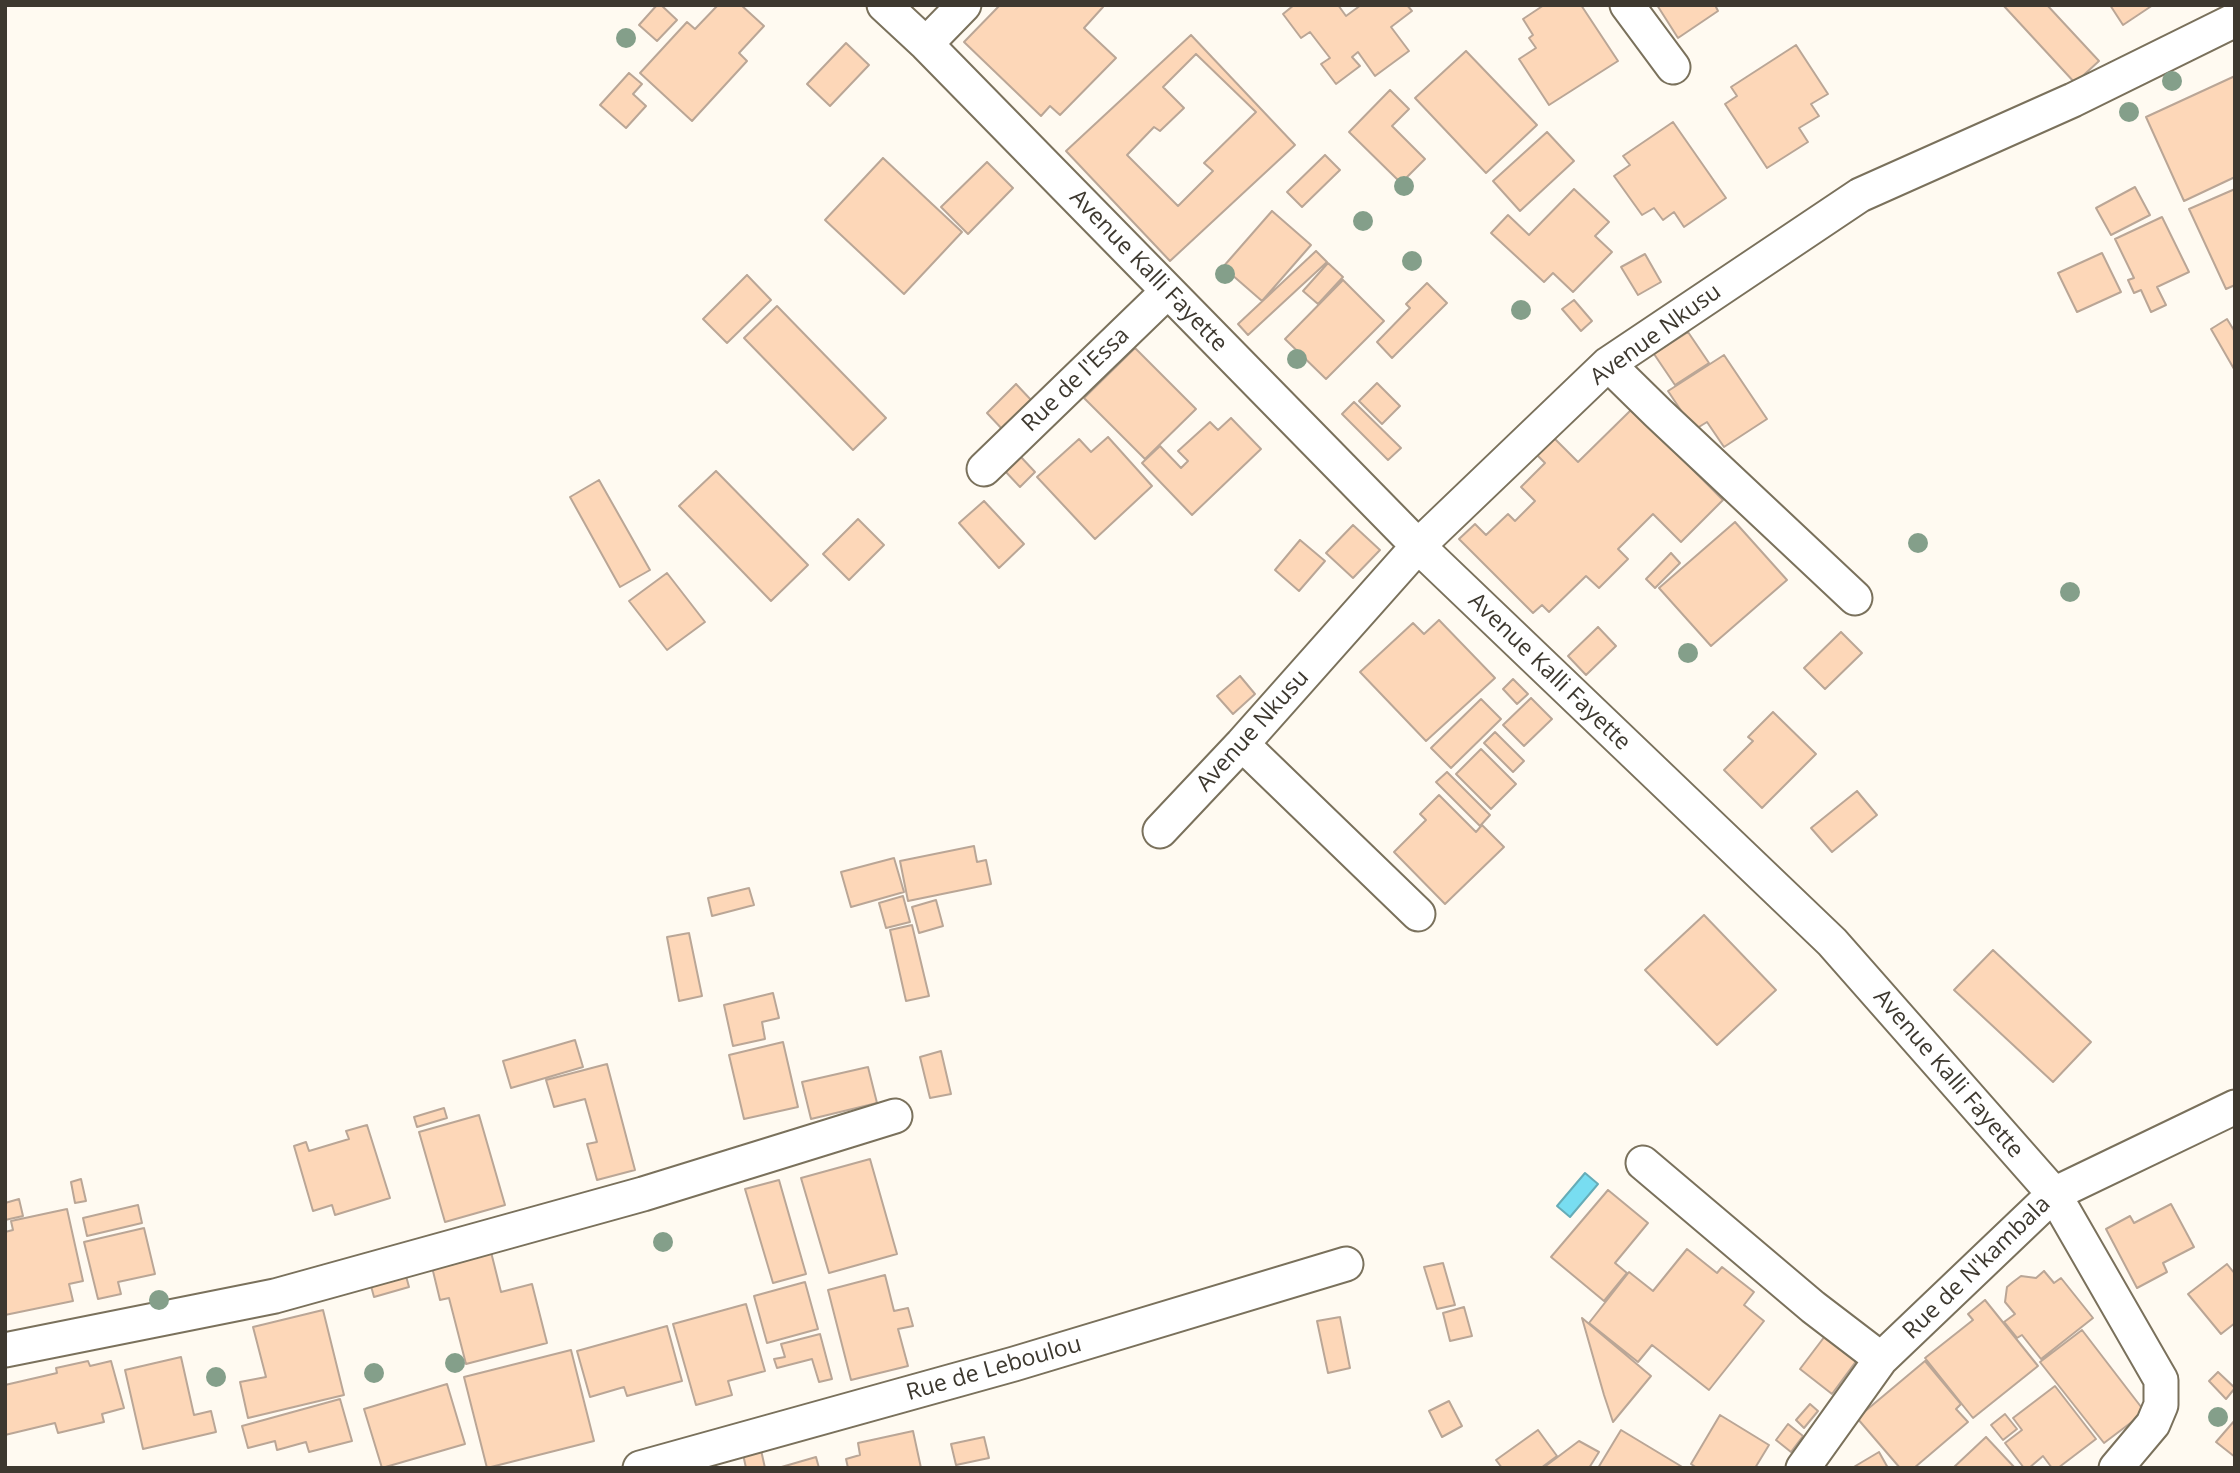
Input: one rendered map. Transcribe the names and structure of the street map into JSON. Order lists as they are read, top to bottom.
{
  "streets": {
    "street": [
      "Avenue Kalli Fayette",
      "Avenue Nkusu",
      "Rue de l'Essa",
      "Rue de N'kambala",
      "Rue de Leboulou"
    ]
  },
  "crossings": [
    ["Avenue Kalli Fayette", "Avenue Nkusu"],
    ["Avenue Kalli Fayette", "Rue de l'Essa"],
    ["Avenue Kalli Fayette", "Rue de N'kambala"]
  ]
}
